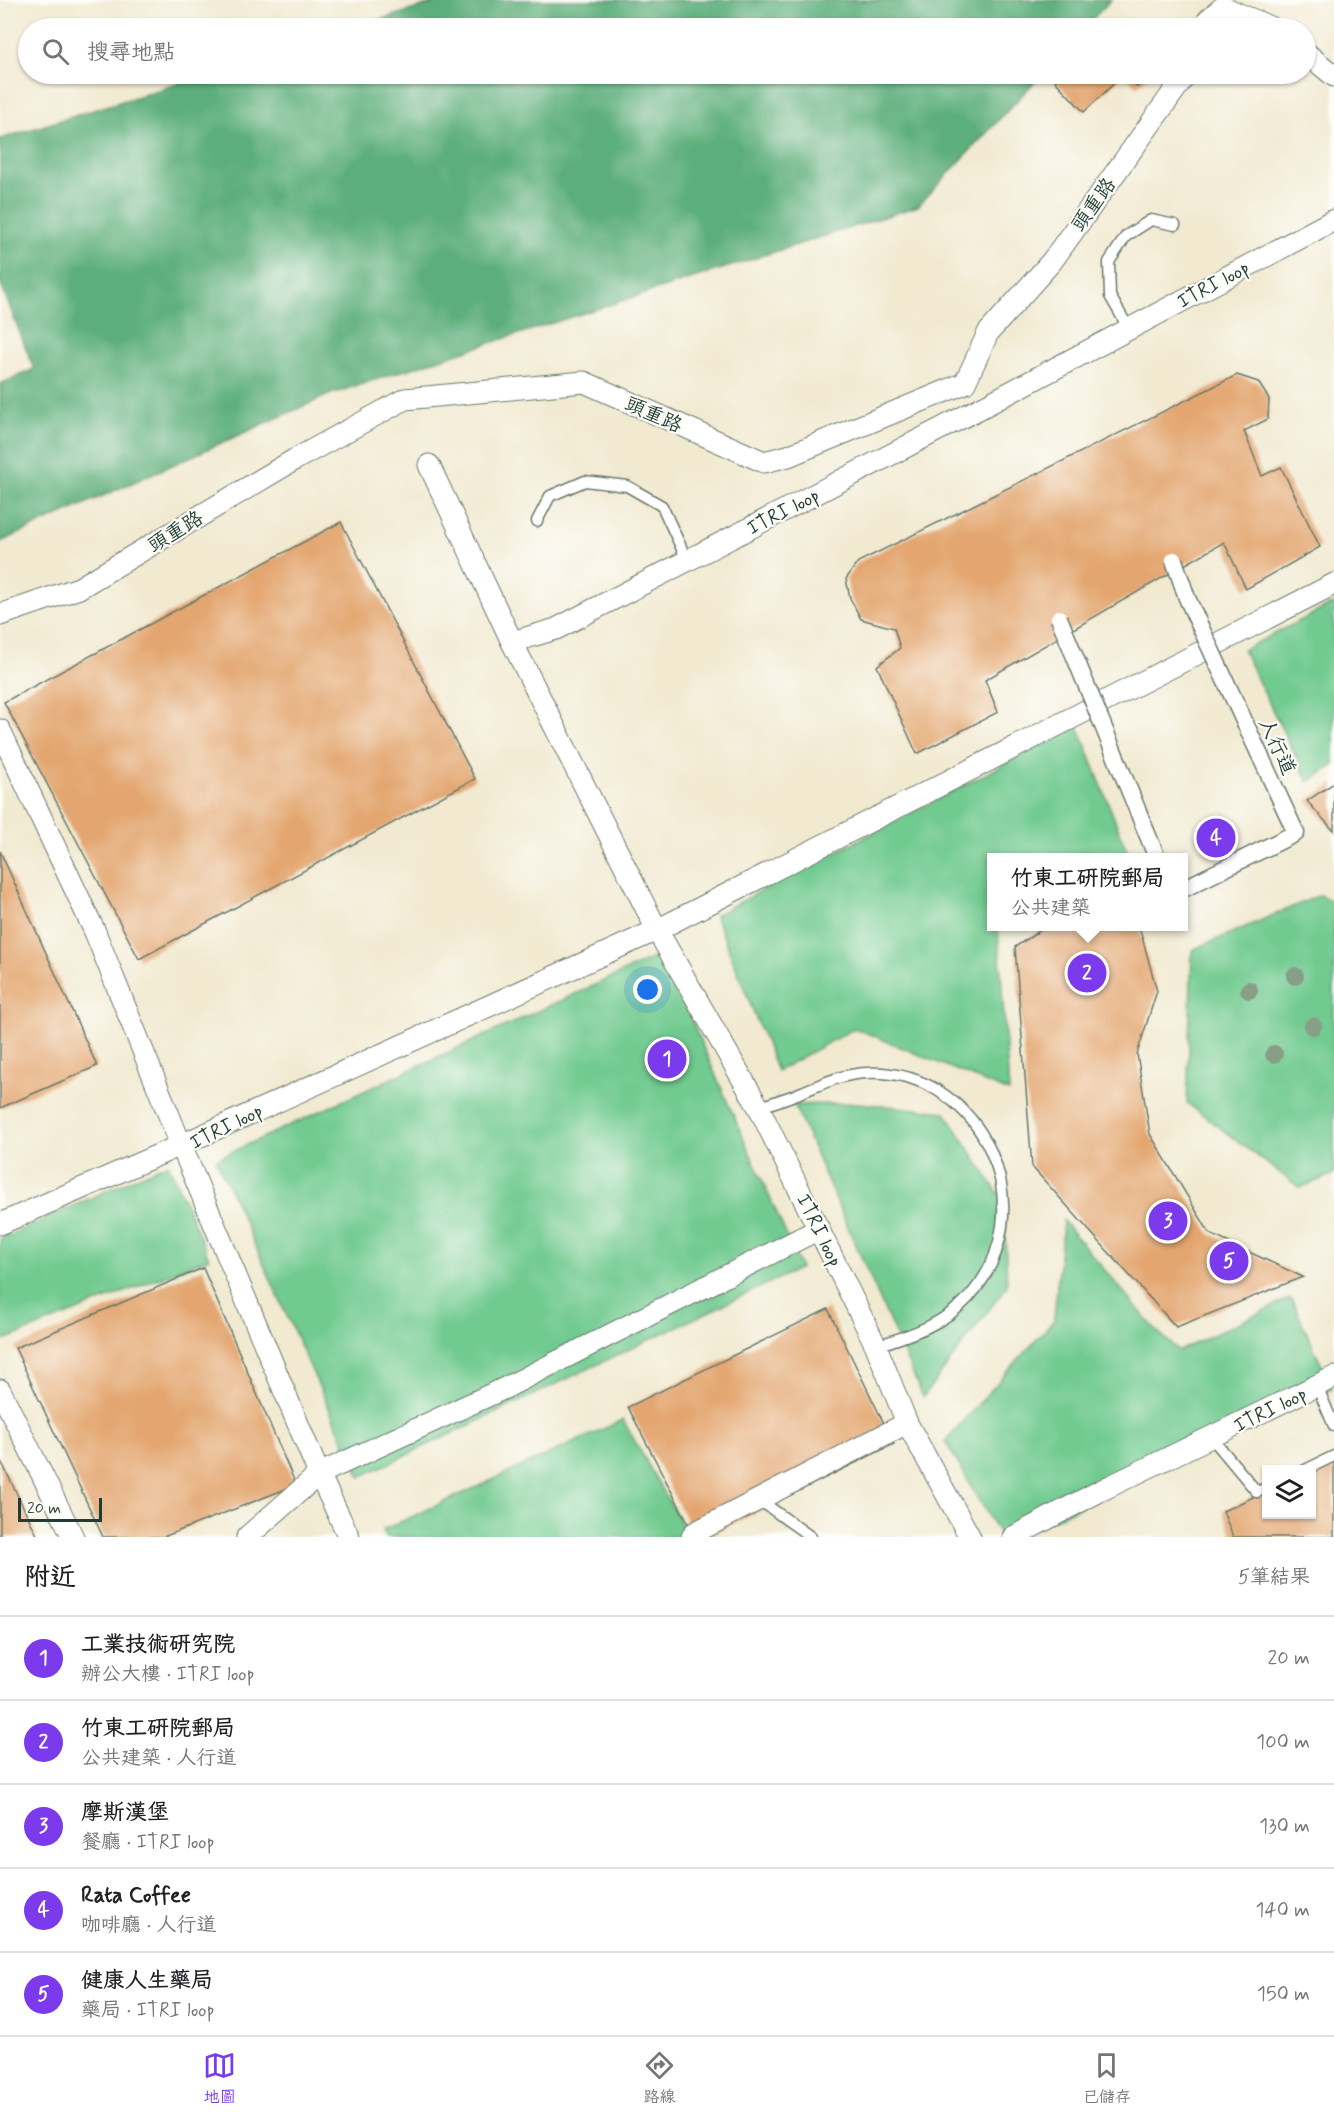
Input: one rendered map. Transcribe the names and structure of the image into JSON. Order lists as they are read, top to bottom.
{
  "streets": {
    "street": ["頭重路", "ITRI loop", "人行道"]
  },
  "scale_bar": "20 m",
  "page": {
    "search": "搜尋地點",
    "pins": [
      "4",
      "2",
      "1",
      "3",
      "5"
    ],
    "popup": ["竹東工研院郵局", "公共建築"],
    "scale": "20 m",
    "heading": ["附近", "5筆結果"],
    "list": [
      {
        "mark": "1",
        "name": "工業技術研究院",
        "note": "辦公大樓 · ITRI loop",
        "value": "20 m"
      },
      {
        "mark": "2",
        "name": "竹東工研院郵局",
        "note": "公共建築 · 人行道",
        "value": "100 m"
      },
      {
        "mark": "3",
        "name": "摩斯漢堡",
        "note": "餐廳 · ITRI loop",
        "value": "130 m"
      },
      {
        "mark": "4",
        "name": "Rata Coffee",
        "note": "咖啡廳 · 人行道",
        "value": "140 m"
      },
      {
        "mark": "5",
        "name": "健康人生藥局",
        "note": "藥局 · ITRI loop",
        "value": "150 m"
      }
    ],
    "nav": ["地圖", "路線", "已儲存"]
  }
}
